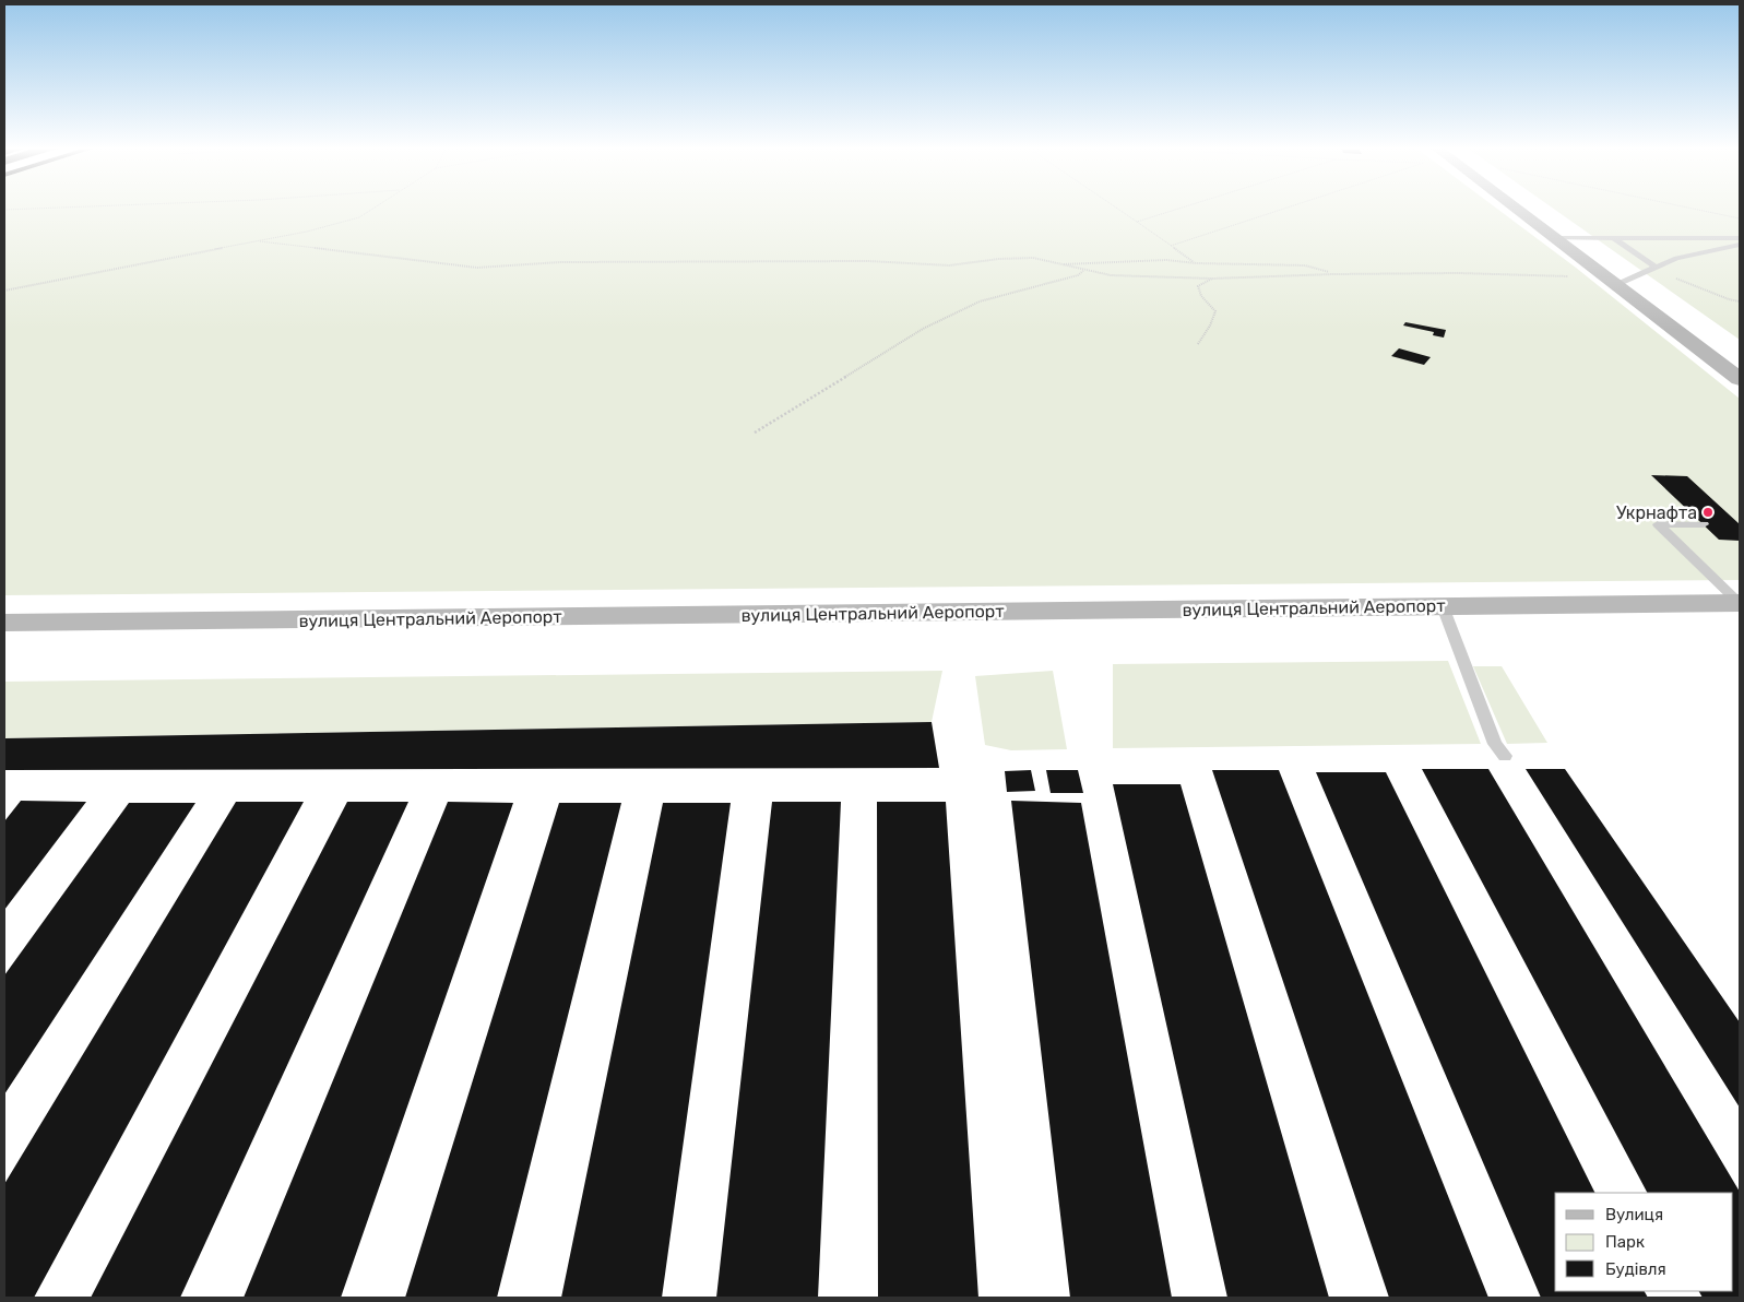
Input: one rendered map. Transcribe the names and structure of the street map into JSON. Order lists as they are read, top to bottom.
{
  "streets": {
    "main road": ["вулиця Центральний Аеропорт"]
  },
  "places": ["Укрнафта"],
  "legend": ["Вулиця", "Парк", "Будівля"]
}
